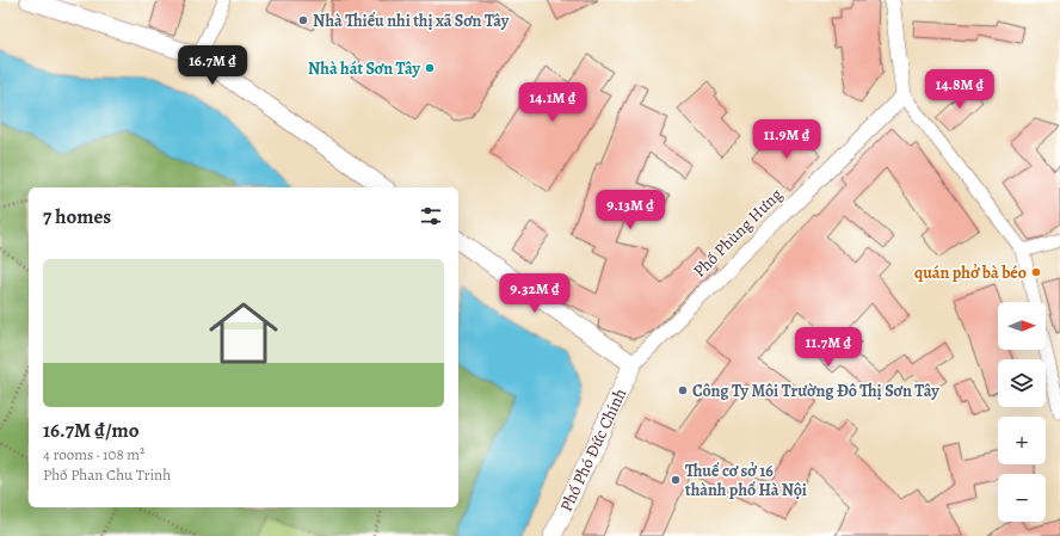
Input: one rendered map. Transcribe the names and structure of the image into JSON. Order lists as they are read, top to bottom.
{
  "streets": {
    "main road": ["Phố Phó Đức Chính"],
    "street": ["Phố Phùng Hưng"]
  },
  "crossings": [
    ["Phố Phùng Hưng", "Phố Phó Đức Chính"]
  ],
  "places": [
    "Nhà Thiếu nhi thị xã Sơn Tây",
    "Nhà hát Sơn Tây",
    "quán phở bà béo",
    "Công Ty Môi Trường Đô Thị Sơn Tây",
    "Thuế cơ sở 16 thành phố Hà Nội"
  ],
  "north": "right",
  "page": {
    "price": [
      "16.7M ₫",
      "14.8M ₫",
      "14.1M ₫",
      "11.9M ₫",
      "9.13M ₫",
      "9.32M ₫",
      "11.7M ₫"
    ],
    "heading": "7 homes",
    "list": [
      {
        "name": "16.7M ₫/mo",
        "note": "4 rooms · 108 m² · Phố Phan Chu Trinh"
      }
    ],
    "map_buttons": ["+", "−"]
  }
}
